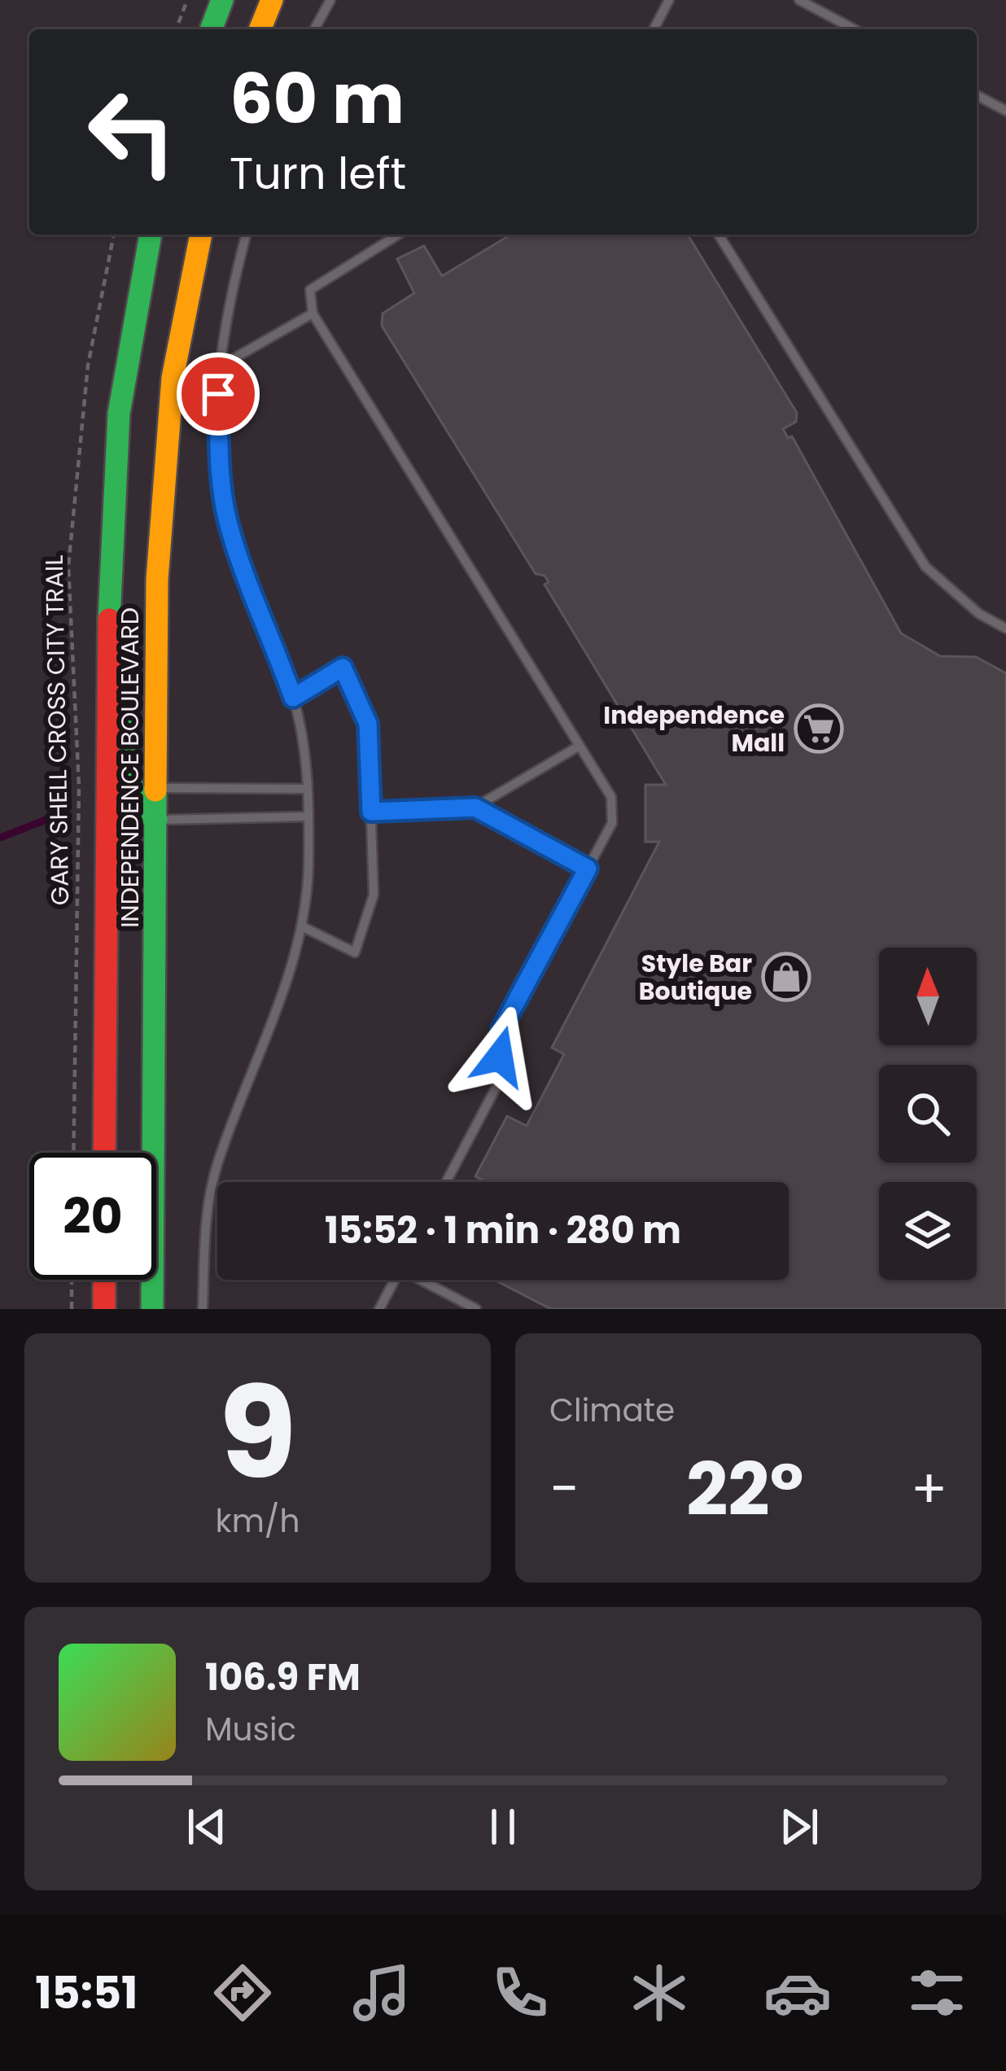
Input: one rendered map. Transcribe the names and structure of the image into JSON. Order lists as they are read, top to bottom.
{
  "streets": {
    "main road": ["INDEPENDENCE BOULEVARD"],
    "path": ["GARY SHELL CROSS CITY TRAIL"]
  },
  "places": {
    "supermarket": ["Independence Mall"],
    "shop": ["Style Bar Boutique"]
  },
  "north": "top",
  "page": {
    "turn": ["60 m", "Turn left"],
    "limit": "20",
    "trip": "15:52 · 1 min · 280 m",
    "tile": [
      ["9", "km/h"],
      "Climate"
    ],
    "heat": ["−", "22°", "+"],
    "song": ["106.9 FM", "Music"],
    "tabs": "15:51"
  }
}
